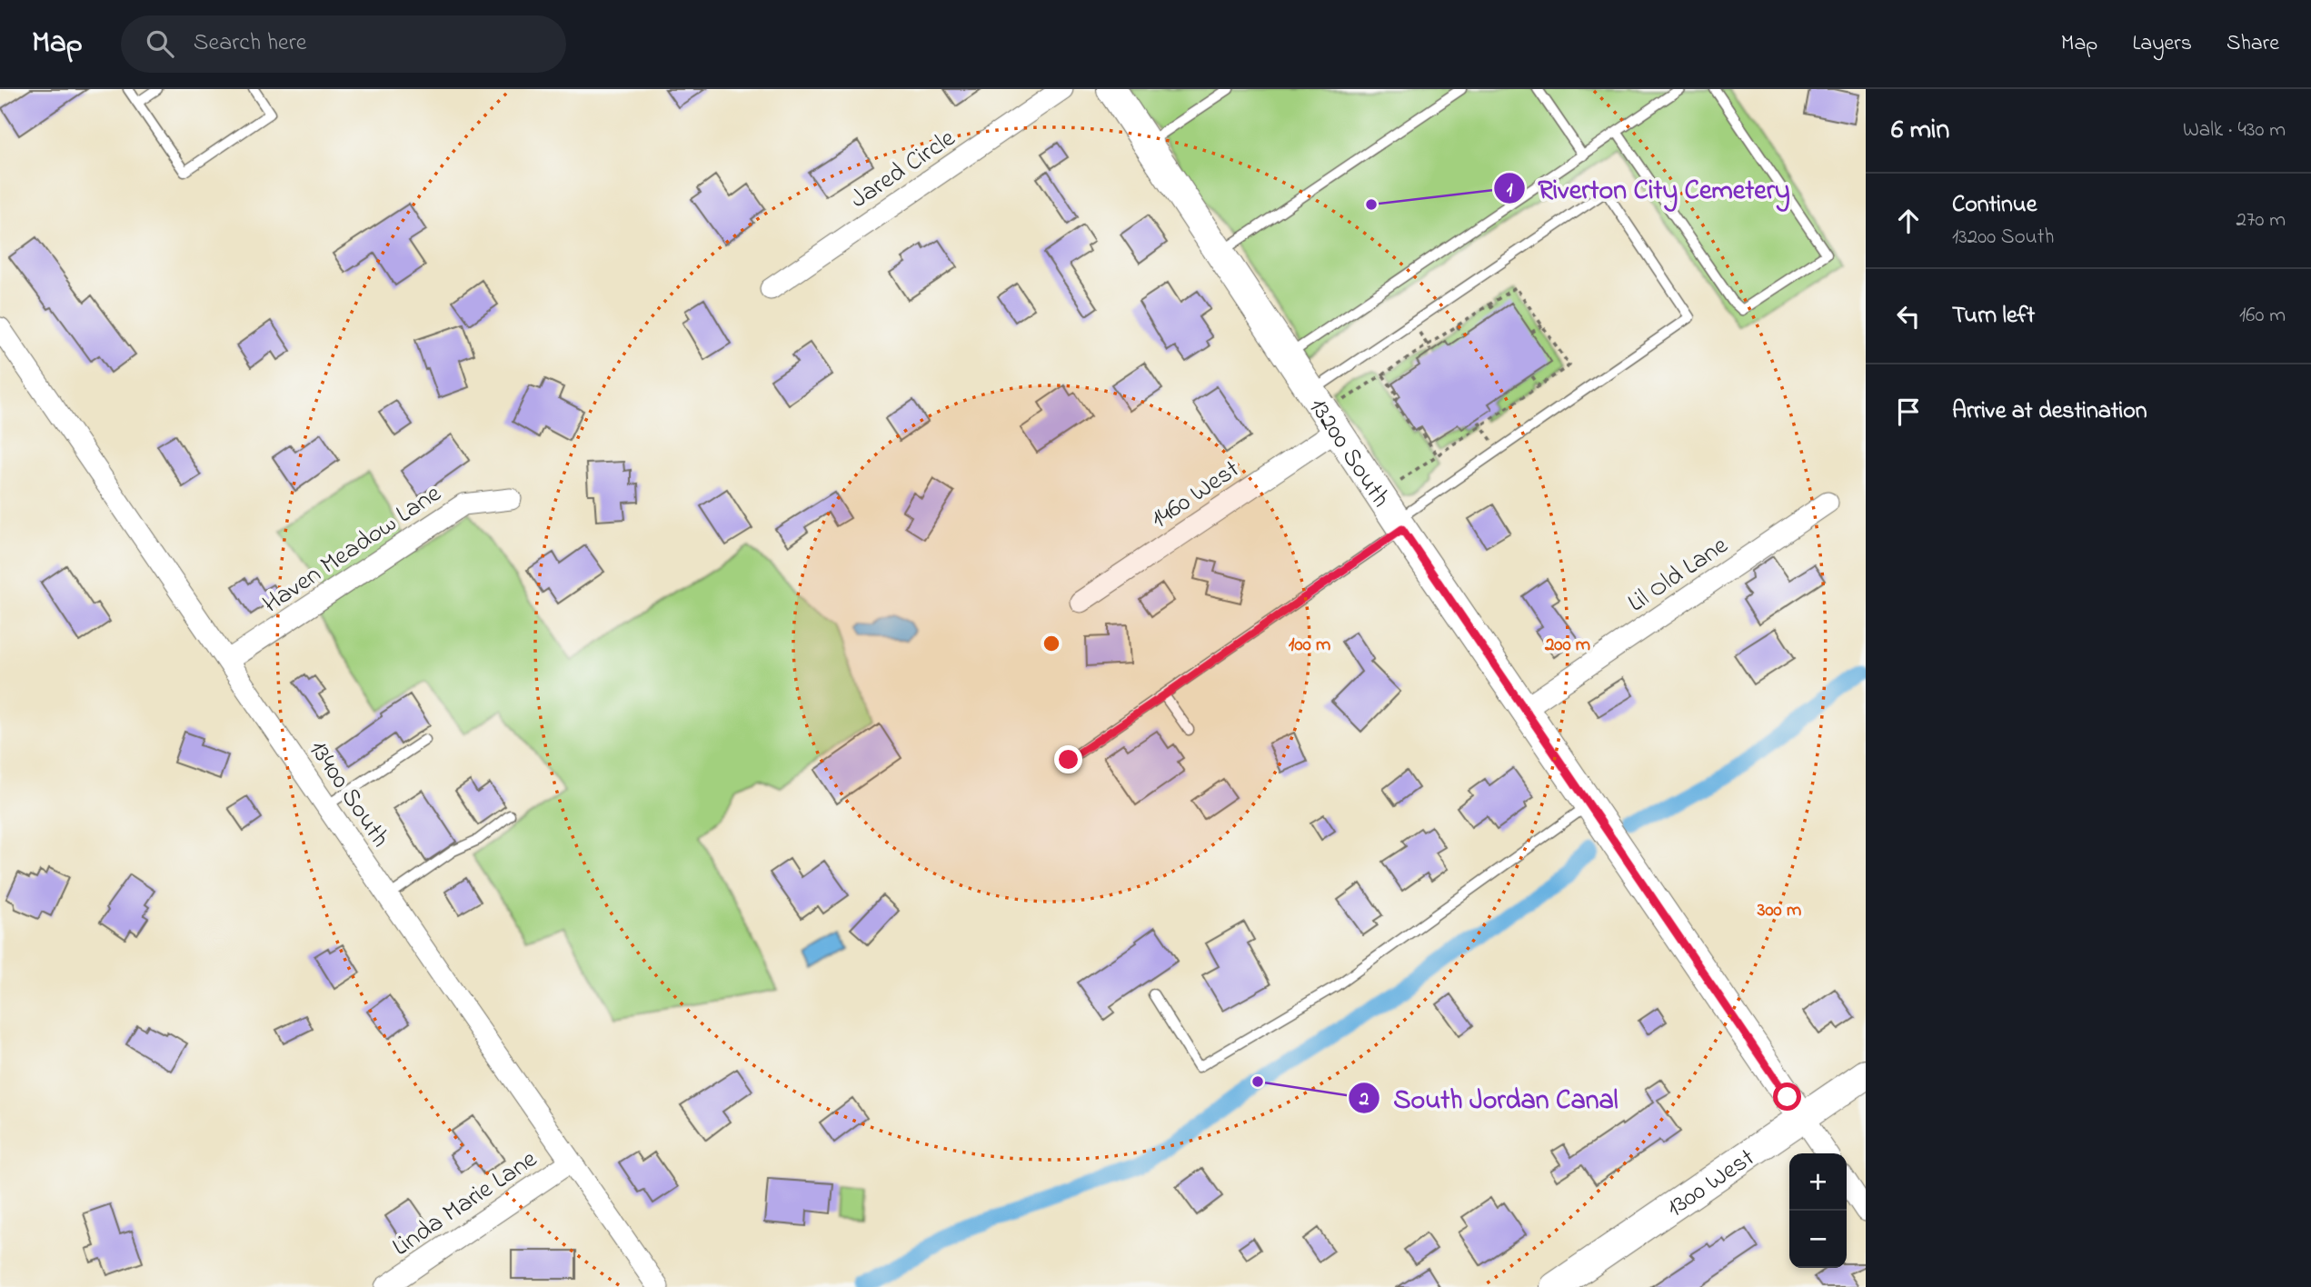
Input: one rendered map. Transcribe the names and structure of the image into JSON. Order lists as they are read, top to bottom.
{
  "streets": {
    "street": [
      "Jared Circle",
      "13200 South",
      "1460 West",
      "Haven Meadow Lane",
      "Lil Old Lane",
      "13400 South",
      "1300 West",
      "Linda Marie Lane"
    ]
  },
  "crossings": [
    ["13200 South", "1460 West"],
    ["13200 South", "Lil Old Lane"],
    ["13200 South", "1300 West"],
    ["Haven Meadow Lane", "13400 South"],
    ["13400 South", "Linda Marie Lane"]
  ],
  "places": ["Riverton City Cemetery", "South Jordan Canal"],
  "page": {
    "header": "Map",
    "search": "Search here",
    "nav": ["Map", "Layers", "Share"],
    "heading": ["6 min", "Walk · 430 m"],
    "list": [
      ["Continue", "13200 South", "270 m"],
      ["Turn left", "160 m"],
      "Arrive at destination"
    ],
    "map_buttons": ["+", "−"]
  },
  "rings": ["100 m", "200 m", "300 m"]
}
